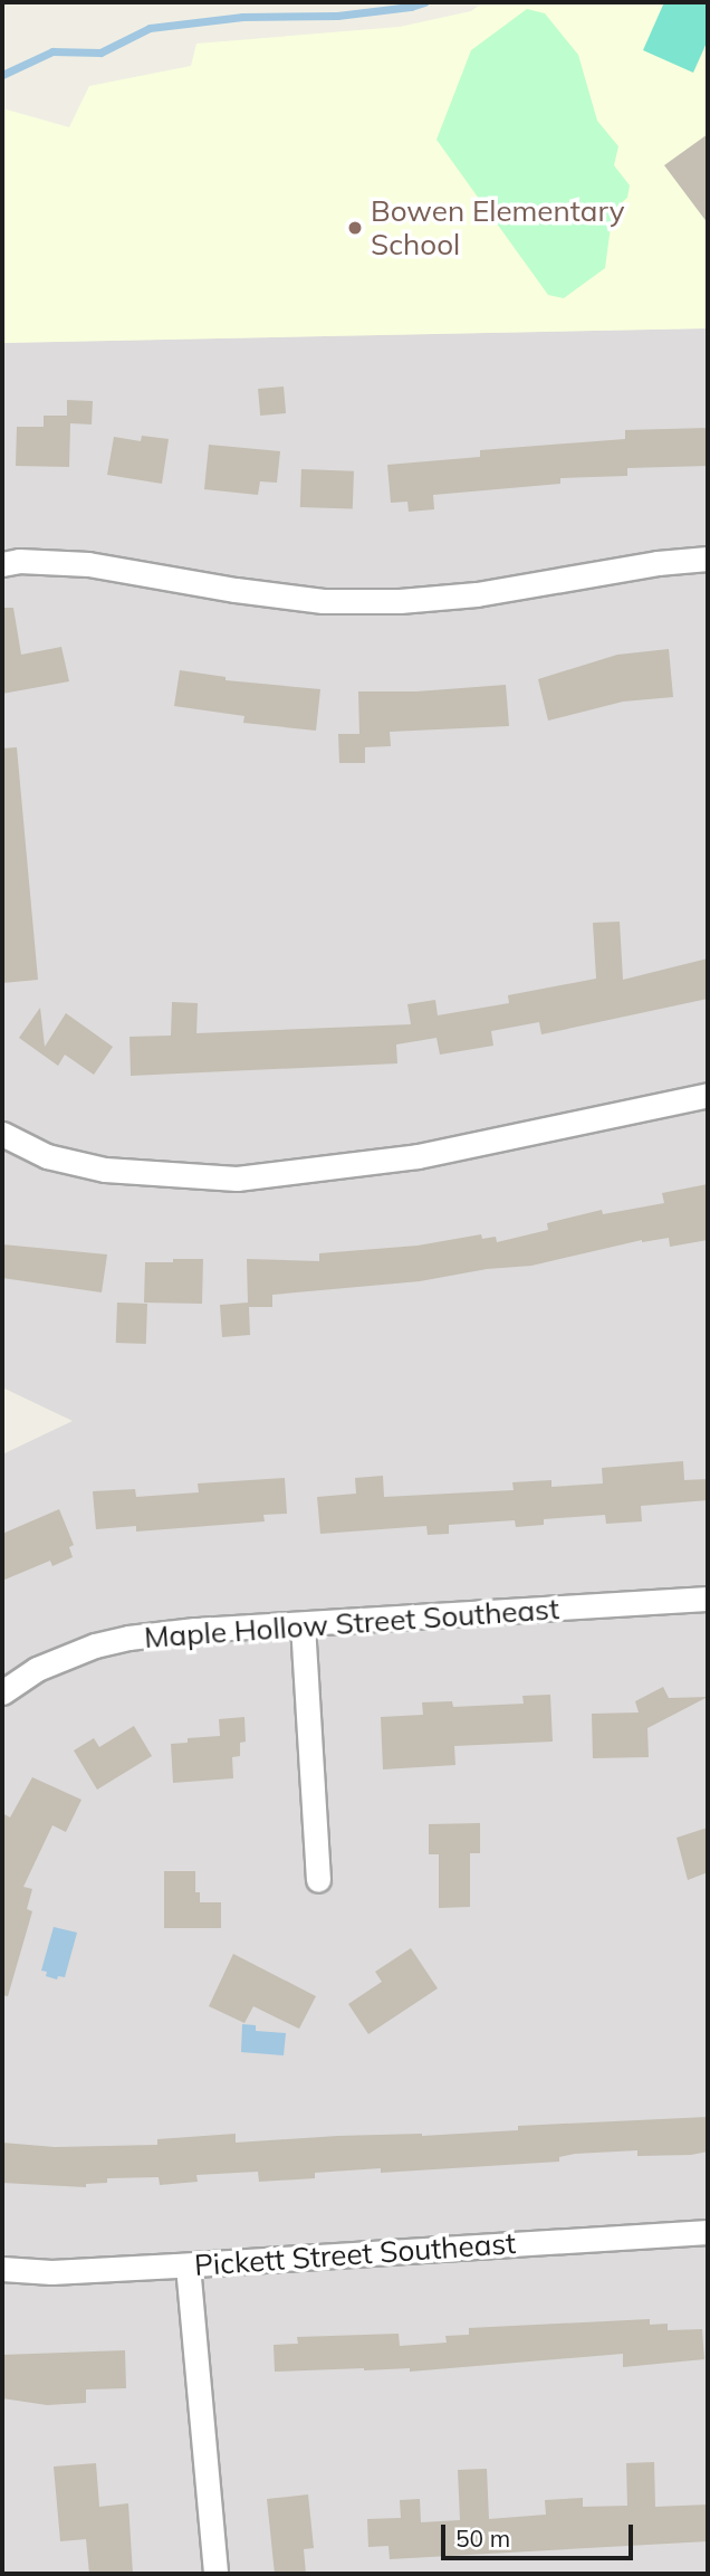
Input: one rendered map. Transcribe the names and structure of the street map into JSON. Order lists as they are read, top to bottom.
{
  "streets": {
    "street": ["Maple Hollow Street Southeast", "Pickett Street Southeast"]
  },
  "places": ["Bowen Elementary School"],
  "scale_bar": "50 m"
}
